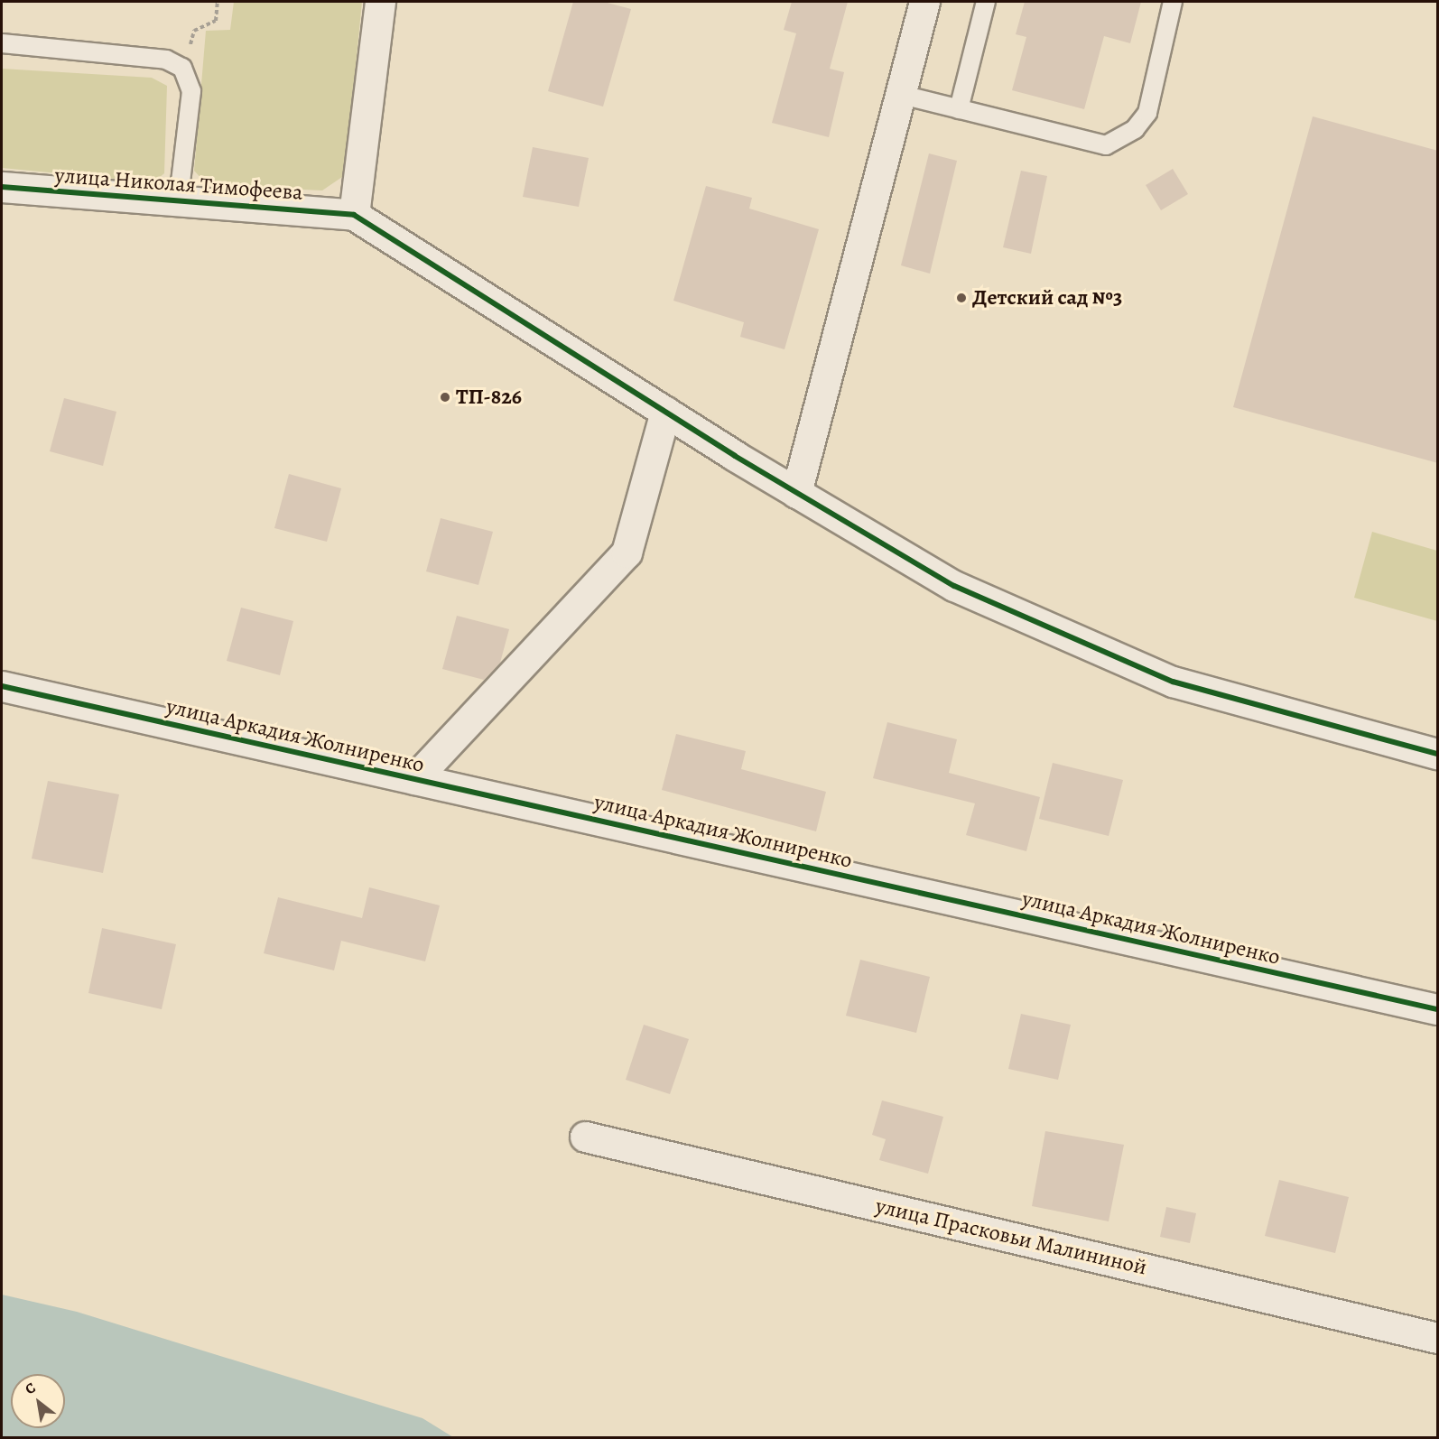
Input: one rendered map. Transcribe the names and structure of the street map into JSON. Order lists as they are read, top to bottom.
{
  "streets": {
    "street": ["улица Николая Тимофеева", "улица Аркадия Жолниренко", "улица Прасковьи Малининой"]
  },
  "places": ["Детский сад №3", "ТП-826"],
  "north": "top left"
}
